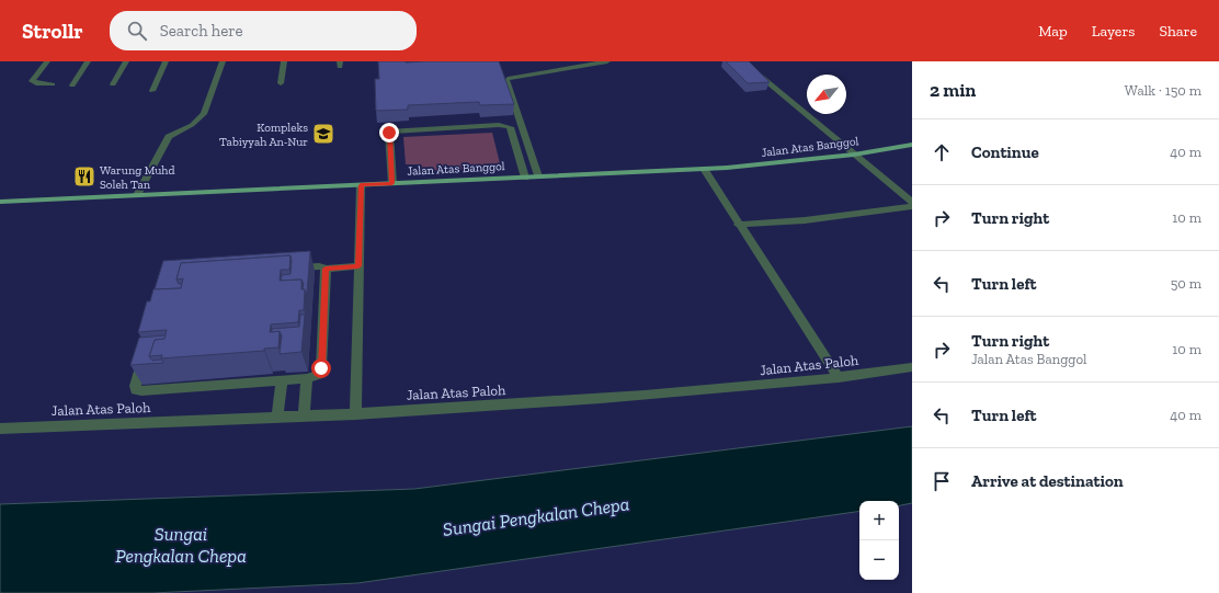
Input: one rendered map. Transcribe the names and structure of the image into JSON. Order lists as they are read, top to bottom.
{
  "streets": {
    "main road": ["Jalan Atas Banggol"],
    "street": ["Jalan Atas Paloh"]
  },
  "water": ["Sungai Pengkalan Chepa"],
  "places": {
    "school or university": ["Kompleks Tabiyyah An-Nur"],
    "restaurant": ["Warung Muhd Soleh Tan"]
  },
  "north": "bottom left",
  "page": {
    "header": "Strollr",
    "search": "Search here",
    "nav": ["Map", "Layers", "Share"],
    "heading": ["2 min", "Walk · 150 m"],
    "list": [
      ["Continue", "40 m"],
      ["Turn right", "10 m"],
      ["Turn left", "50 m"],
      ["Turn right", "Jalan Atas Banggol", "10 m"],
      ["Turn left", "40 m"],
      "Arrive at destination"
    ],
    "map_buttons": ["+", "−"]
  }
}
